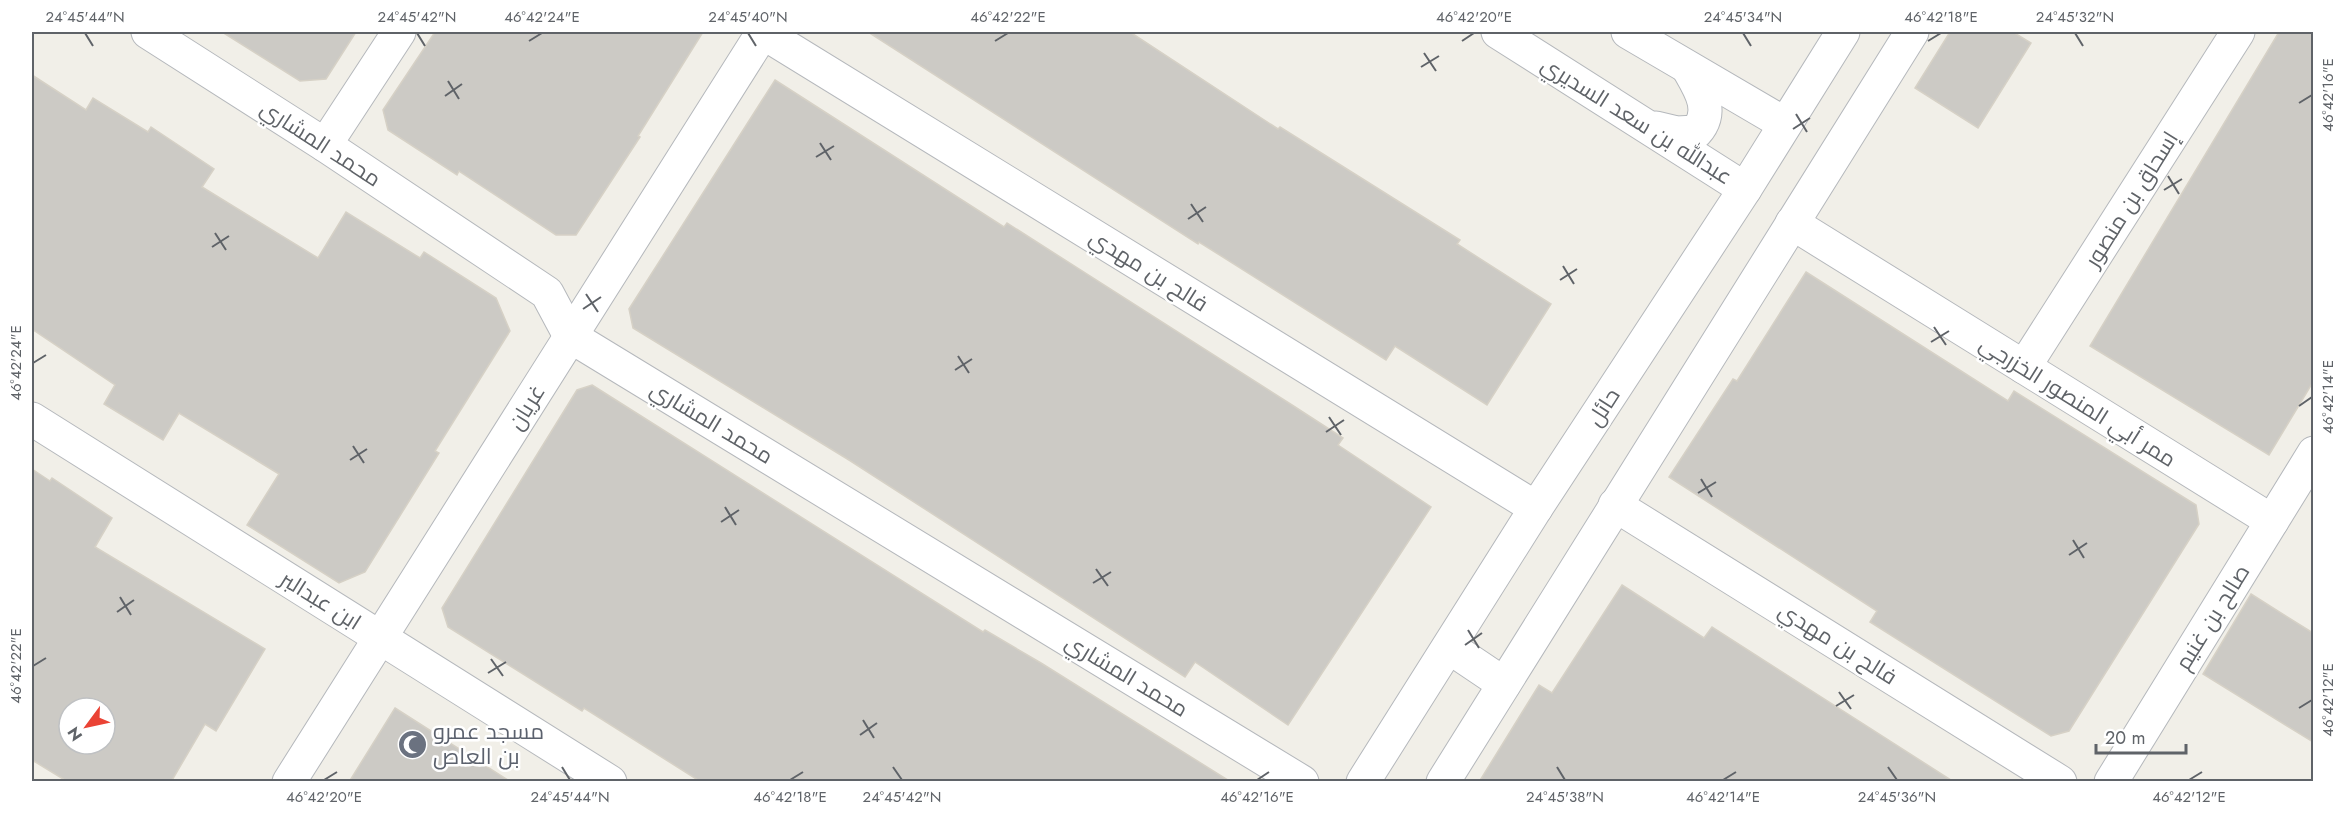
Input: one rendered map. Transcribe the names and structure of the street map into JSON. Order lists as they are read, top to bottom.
{
  "streets": {
    "street": [
      "عبدالله بن سعد السديري",
      "محمد المشاري",
      "إسحاق بن منصور",
      "فالح بن مهدي",
      "ممر أبي المنصور الخزرجي",
      "غريان",
      "حائل",
      "ابن عبدالبر",
      "صالح بن غنيم"
    ]
  },
  "crossings": [
    ["عبدالله بن سعد السديري", "حائل"],
    ["محمد المشاري", "غريان"],
    ["إسحاق بن منصور", "ممر أبي المنصور الخزرجي"],
    ["فالح بن مهدي", "غريان"],
    ["فالح بن مهدي", "حائل"],
    ["ممر أبي المنصور الخزرجي", "صالح بن غنيم"],
    ["غريان", "ابن عبدالبر"]
  ],
  "places": {
    "mosque": ["مسجد عمرو بن العاص"]
  },
  "scale_bar": "20 m",
  "north": "bottom left",
  "coordinates": [
    "24°45'44\"N",
    "24°45'42\"N",
    "46°42'24\"E",
    "24°45'40\"N",
    "46°42'22\"E",
    "46°42'20\"E",
    "24°45'34\"N",
    "46°42'18\"E",
    "24°45'32\"N",
    "46°42'16\"E",
    "46°42'14\"E",
    "46°42'12\"E",
    "24°45'38\"N",
    "24°45'36\"N"
  ]
}
